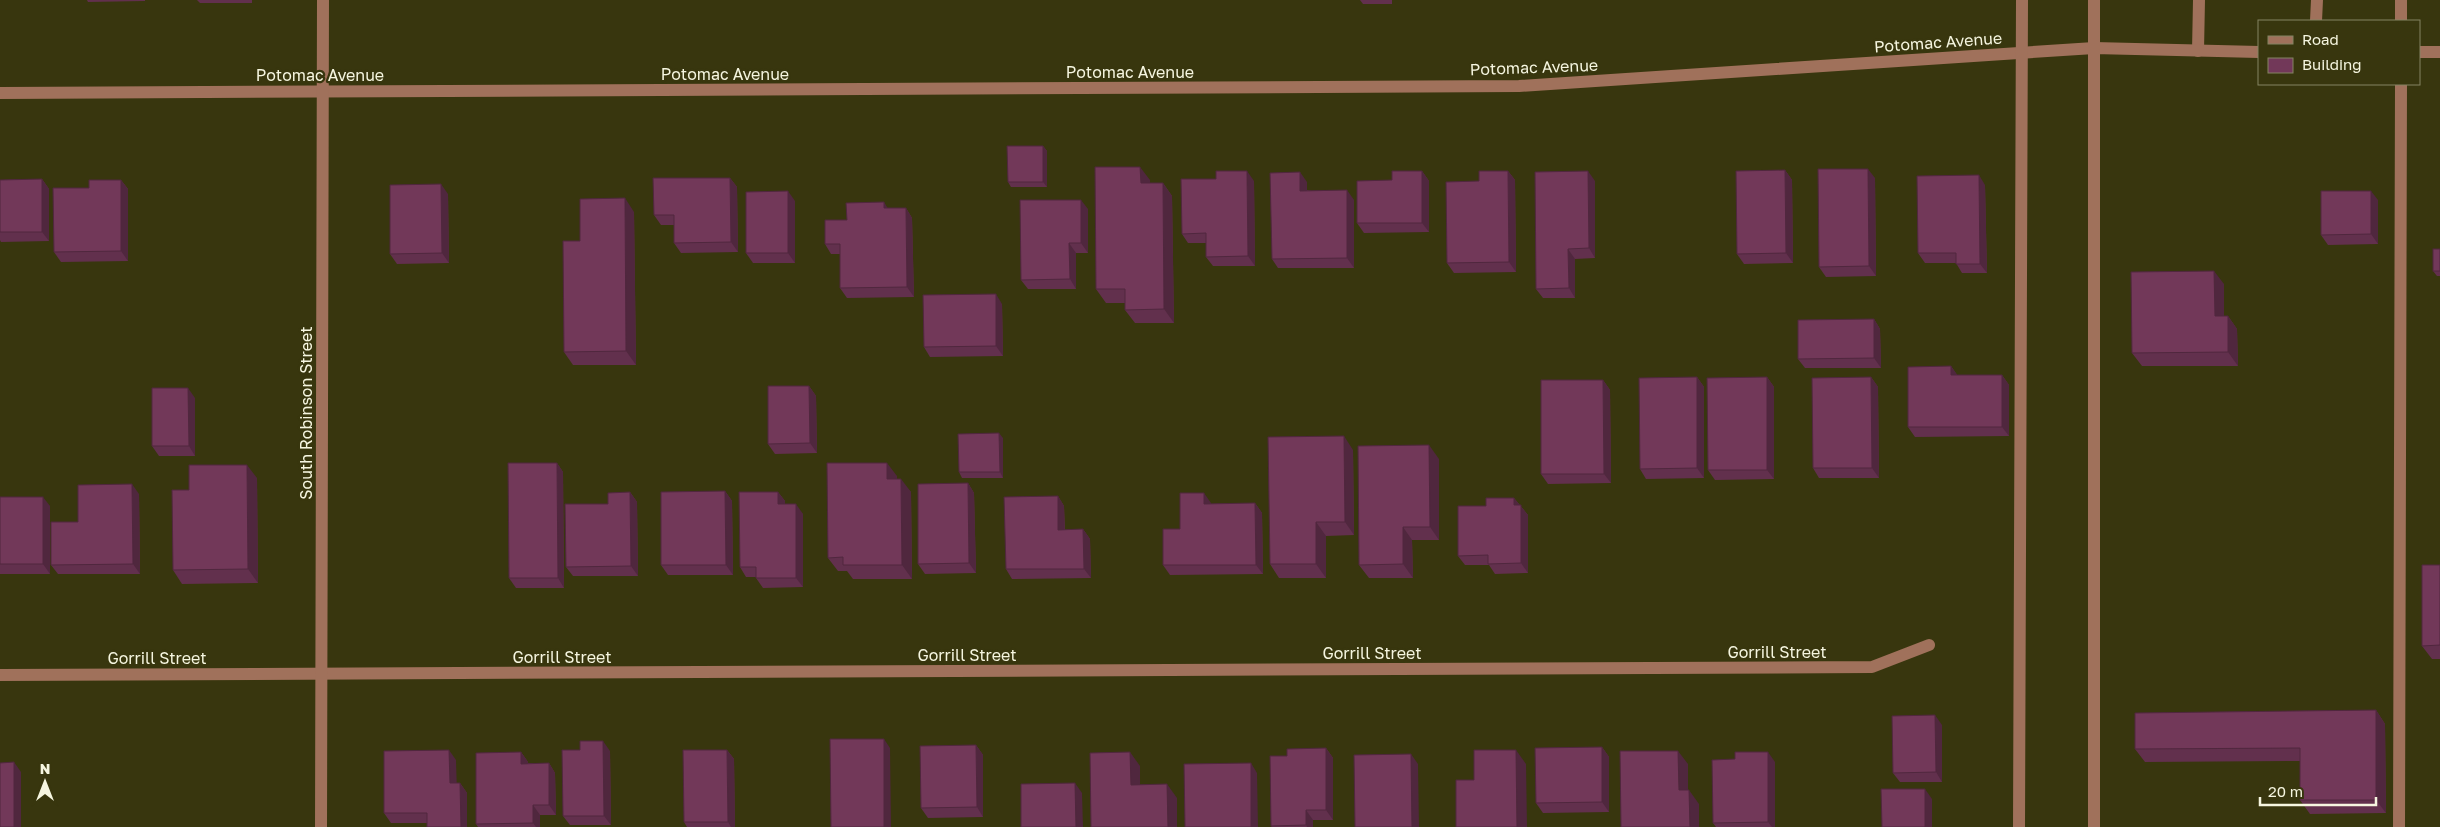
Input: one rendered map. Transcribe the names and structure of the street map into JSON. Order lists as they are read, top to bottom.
{
  "streets": {
    "street": ["Potomac Avenue", "South Robinson Street", "Gorrill Street"]
  },
  "crossings": [
    ["Potomac Avenue", "South Robinson Street"],
    ["South Robinson Street", "Gorrill Street"]
  ],
  "legend": ["Road", "Building"],
  "scale_bar": "20 m",
  "north": "top"
}
